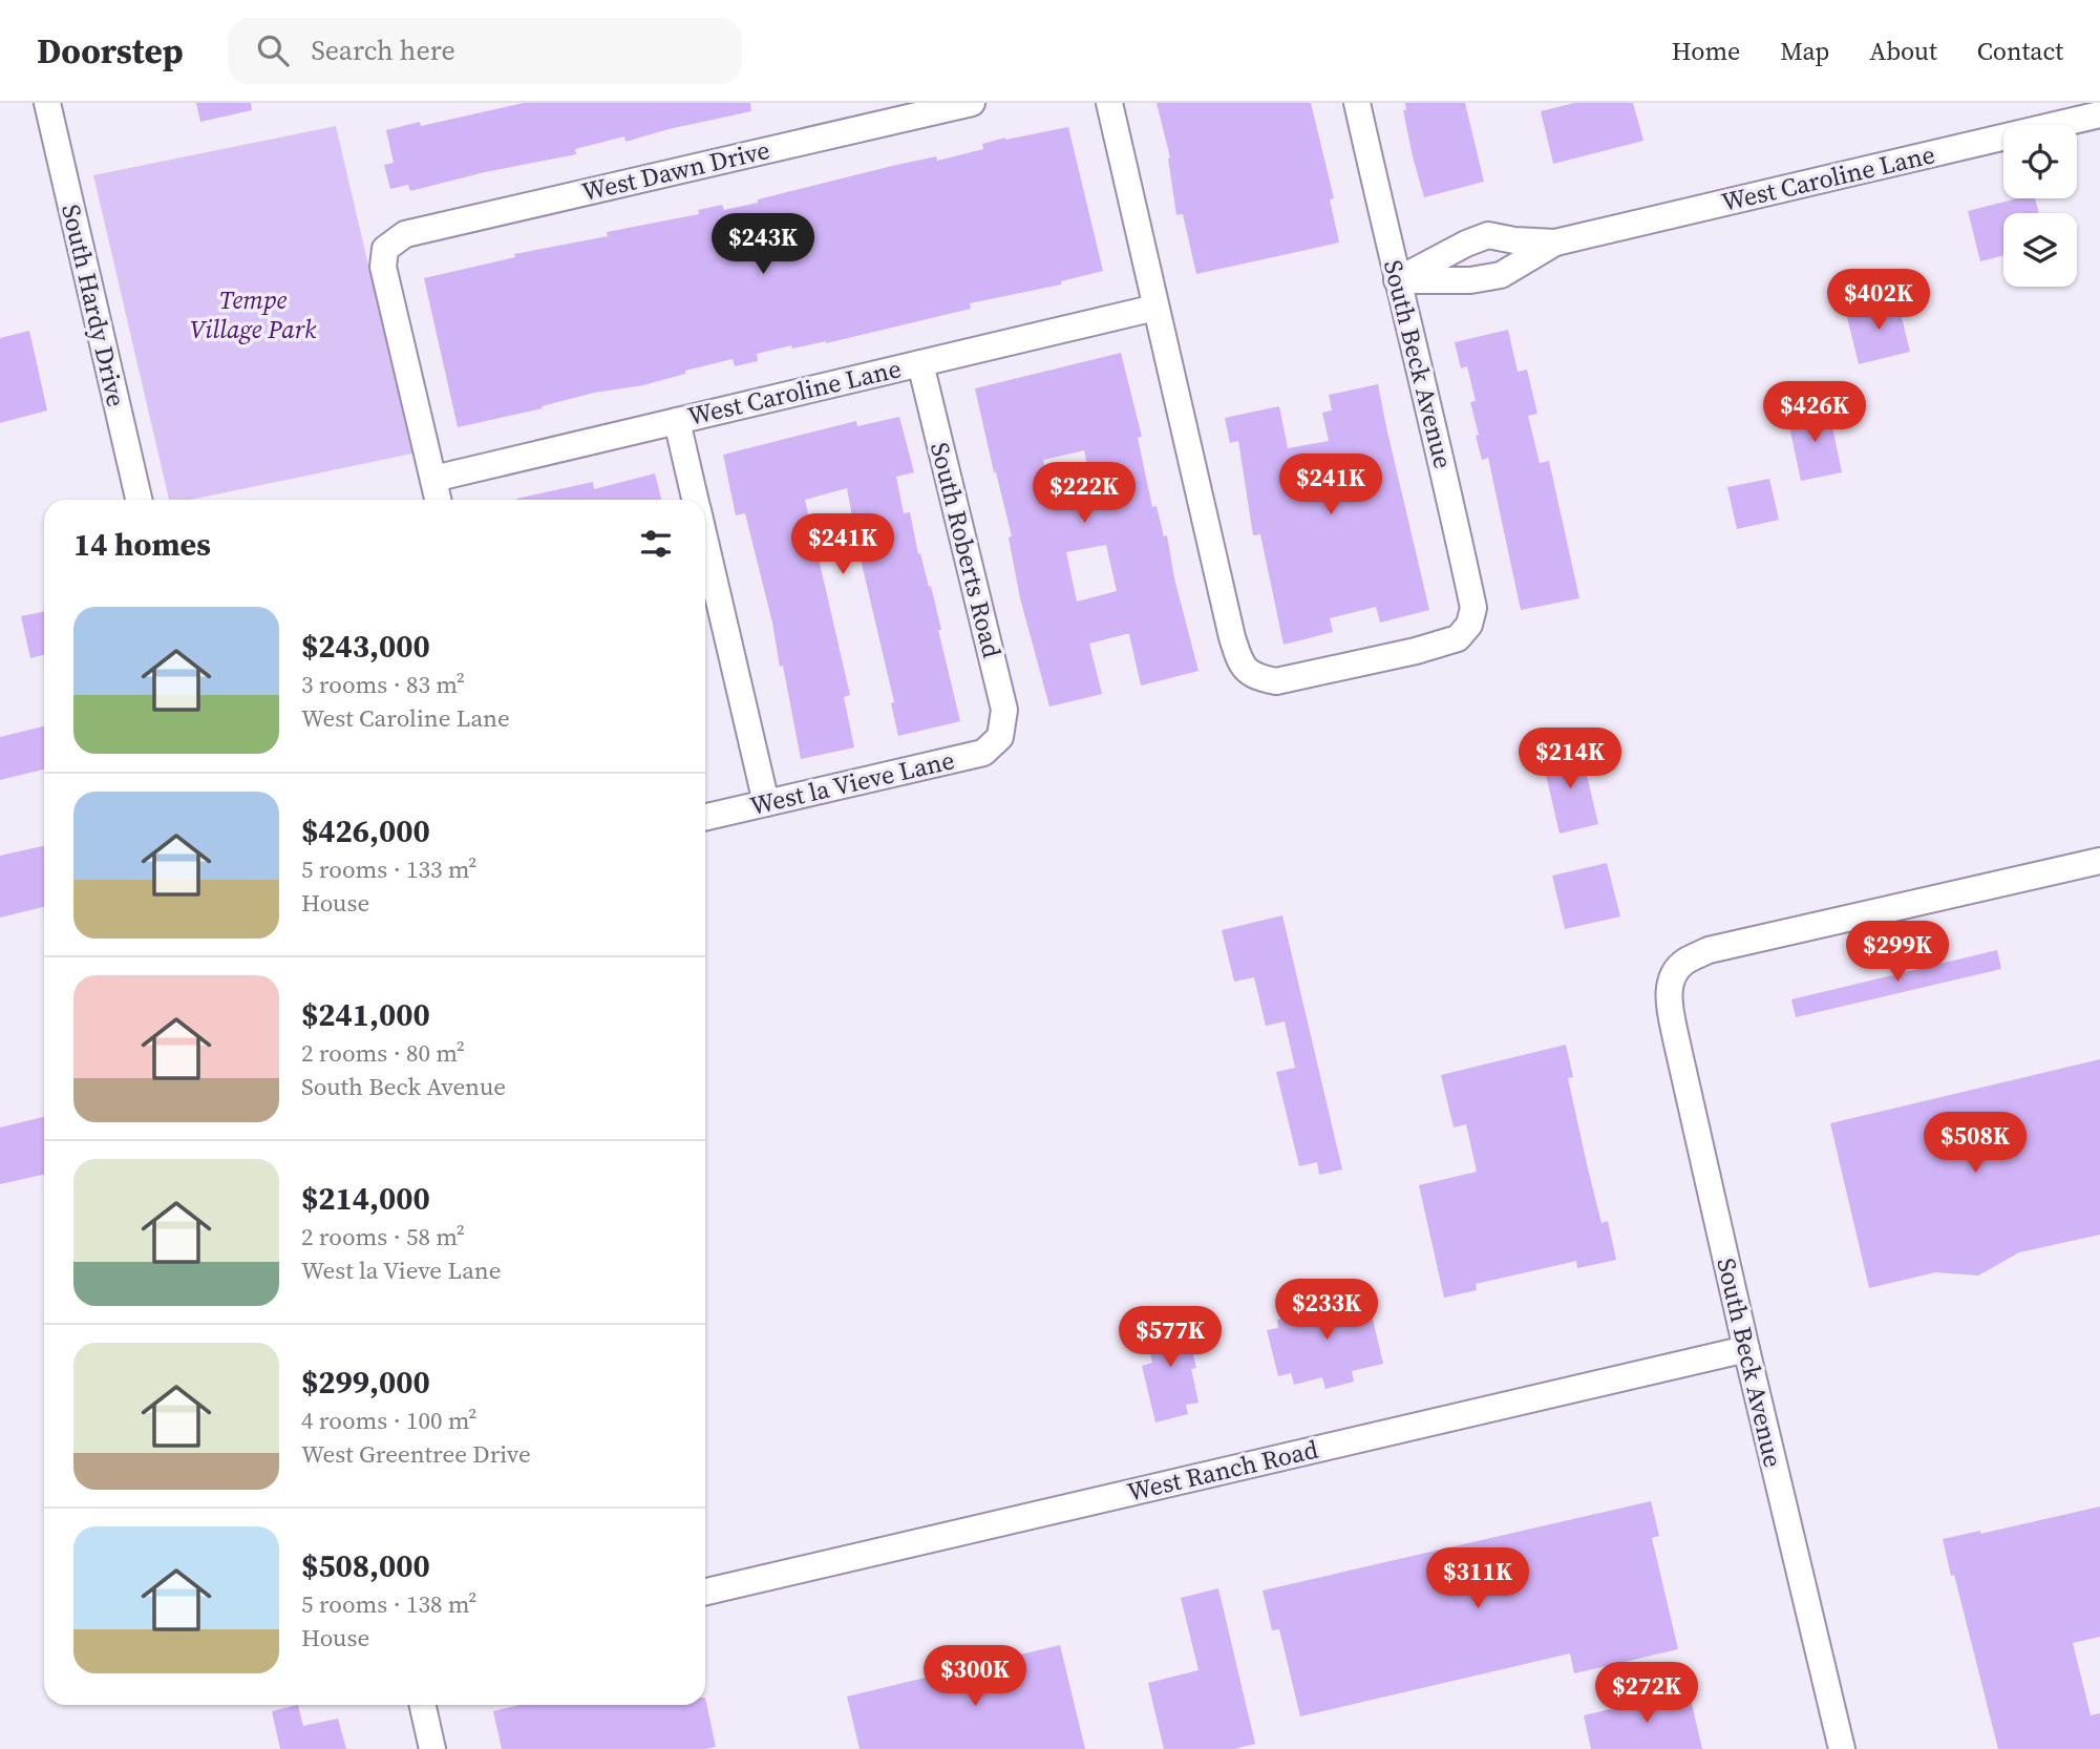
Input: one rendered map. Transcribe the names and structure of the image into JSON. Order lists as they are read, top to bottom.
{
  "streets": {
    "street": [
      "West Dawn Drive",
      "West Caroline Lane",
      "South Hardy Drive",
      "South Beck Avenue",
      "South Roberts Road",
      "West la Vieve Lane",
      "West Ranch Road"
    ]
  },
  "crossings": [
    ["West Dawn Drive", "West Caroline Lane"],
    ["West Caroline Lane", "South Beck Avenue"],
    ["West Caroline Lane", "South Roberts Road"],
    ["South Beck Avenue", "West Ranch Road"],
    ["South Roberts Road", "West la Vieve Lane"]
  ],
  "parks": ["Tempe Village Park"],
  "page": {
    "header": "Doorstep",
    "search": "Search here",
    "nav": [
      "Home",
      "Map",
      "About",
      "Contact"
    ],
    "price": [
      "$243K",
      "$402K",
      "$426K",
      "$241K",
      "$222K",
      "$241K",
      "$214K",
      "$299K",
      "$508K",
      "$233K",
      "$577K",
      "$311K",
      "$300K",
      "$272K"
    ],
    "heading": "14 homes",
    "list": [
      {
        "name": "$243,000",
        "note": "3 rooms · 83 m² · West Caroline Lane"
      },
      {
        "name": "$426,000",
        "note": "5 rooms · 133 m² · House"
      },
      {
        "name": "$241,000",
        "note": "2 rooms · 80 m² · South Beck Avenue"
      },
      {
        "name": "$214,000",
        "note": "2 rooms · 58 m² · West la Vieve Lane"
      },
      {
        "name": "$299,000",
        "note": "4 rooms · 100 m² · West Greentree Drive"
      },
      {
        "name": "$508,000",
        "note": "5 rooms · 138 m² · House"
      }
    ]
  }
}
